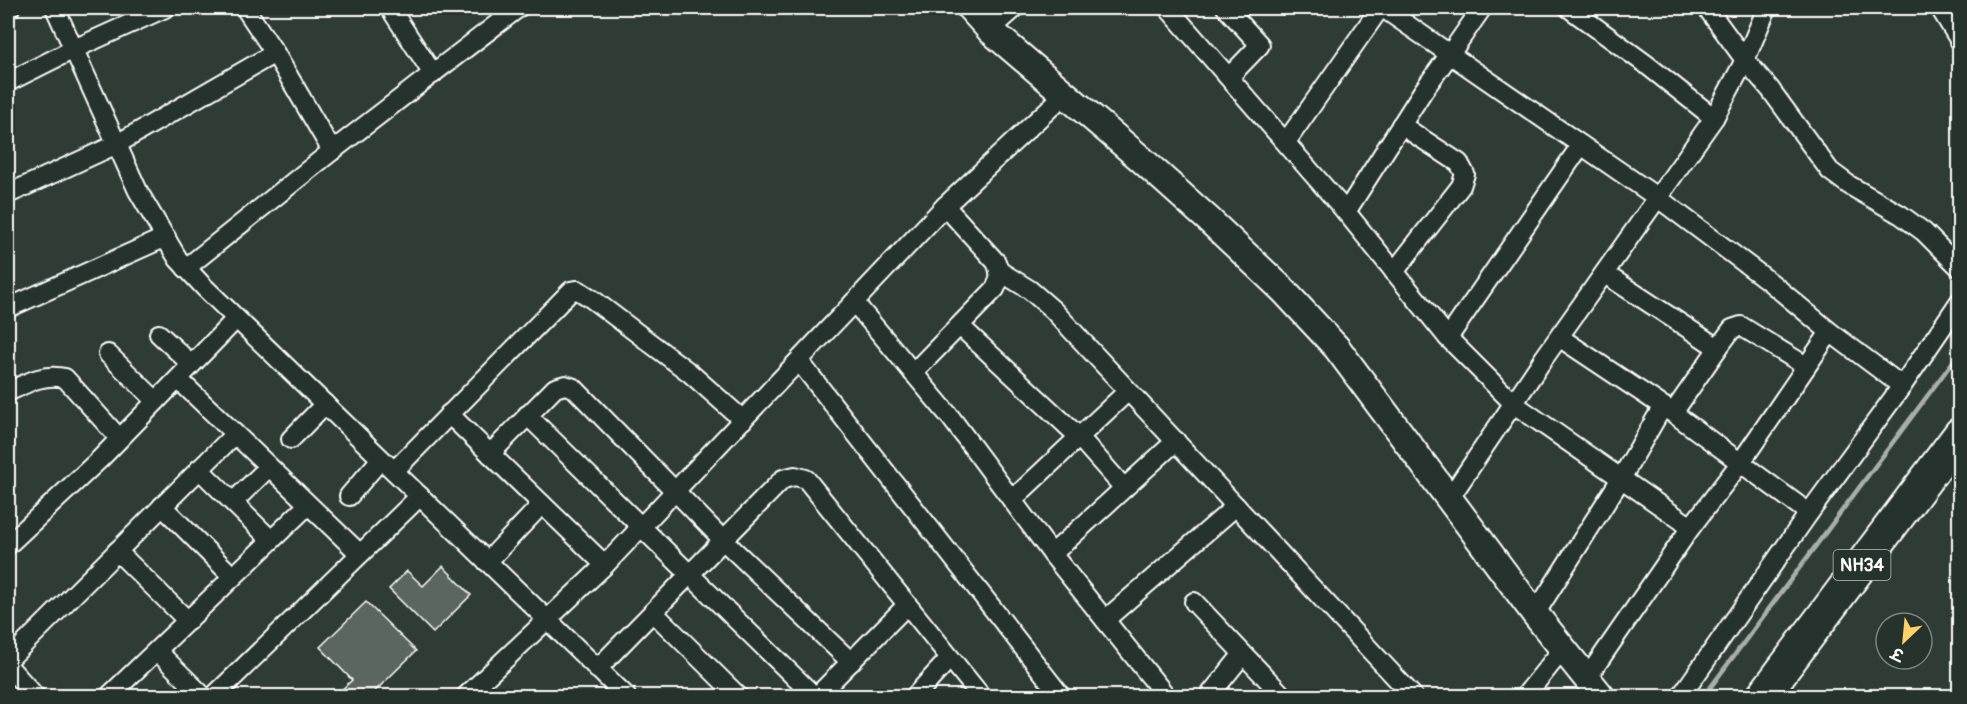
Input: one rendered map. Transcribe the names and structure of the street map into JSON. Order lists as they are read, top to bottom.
{
  "streets": {
    "highway": ["NH34"]
  },
  "north": "bottom left"
}
